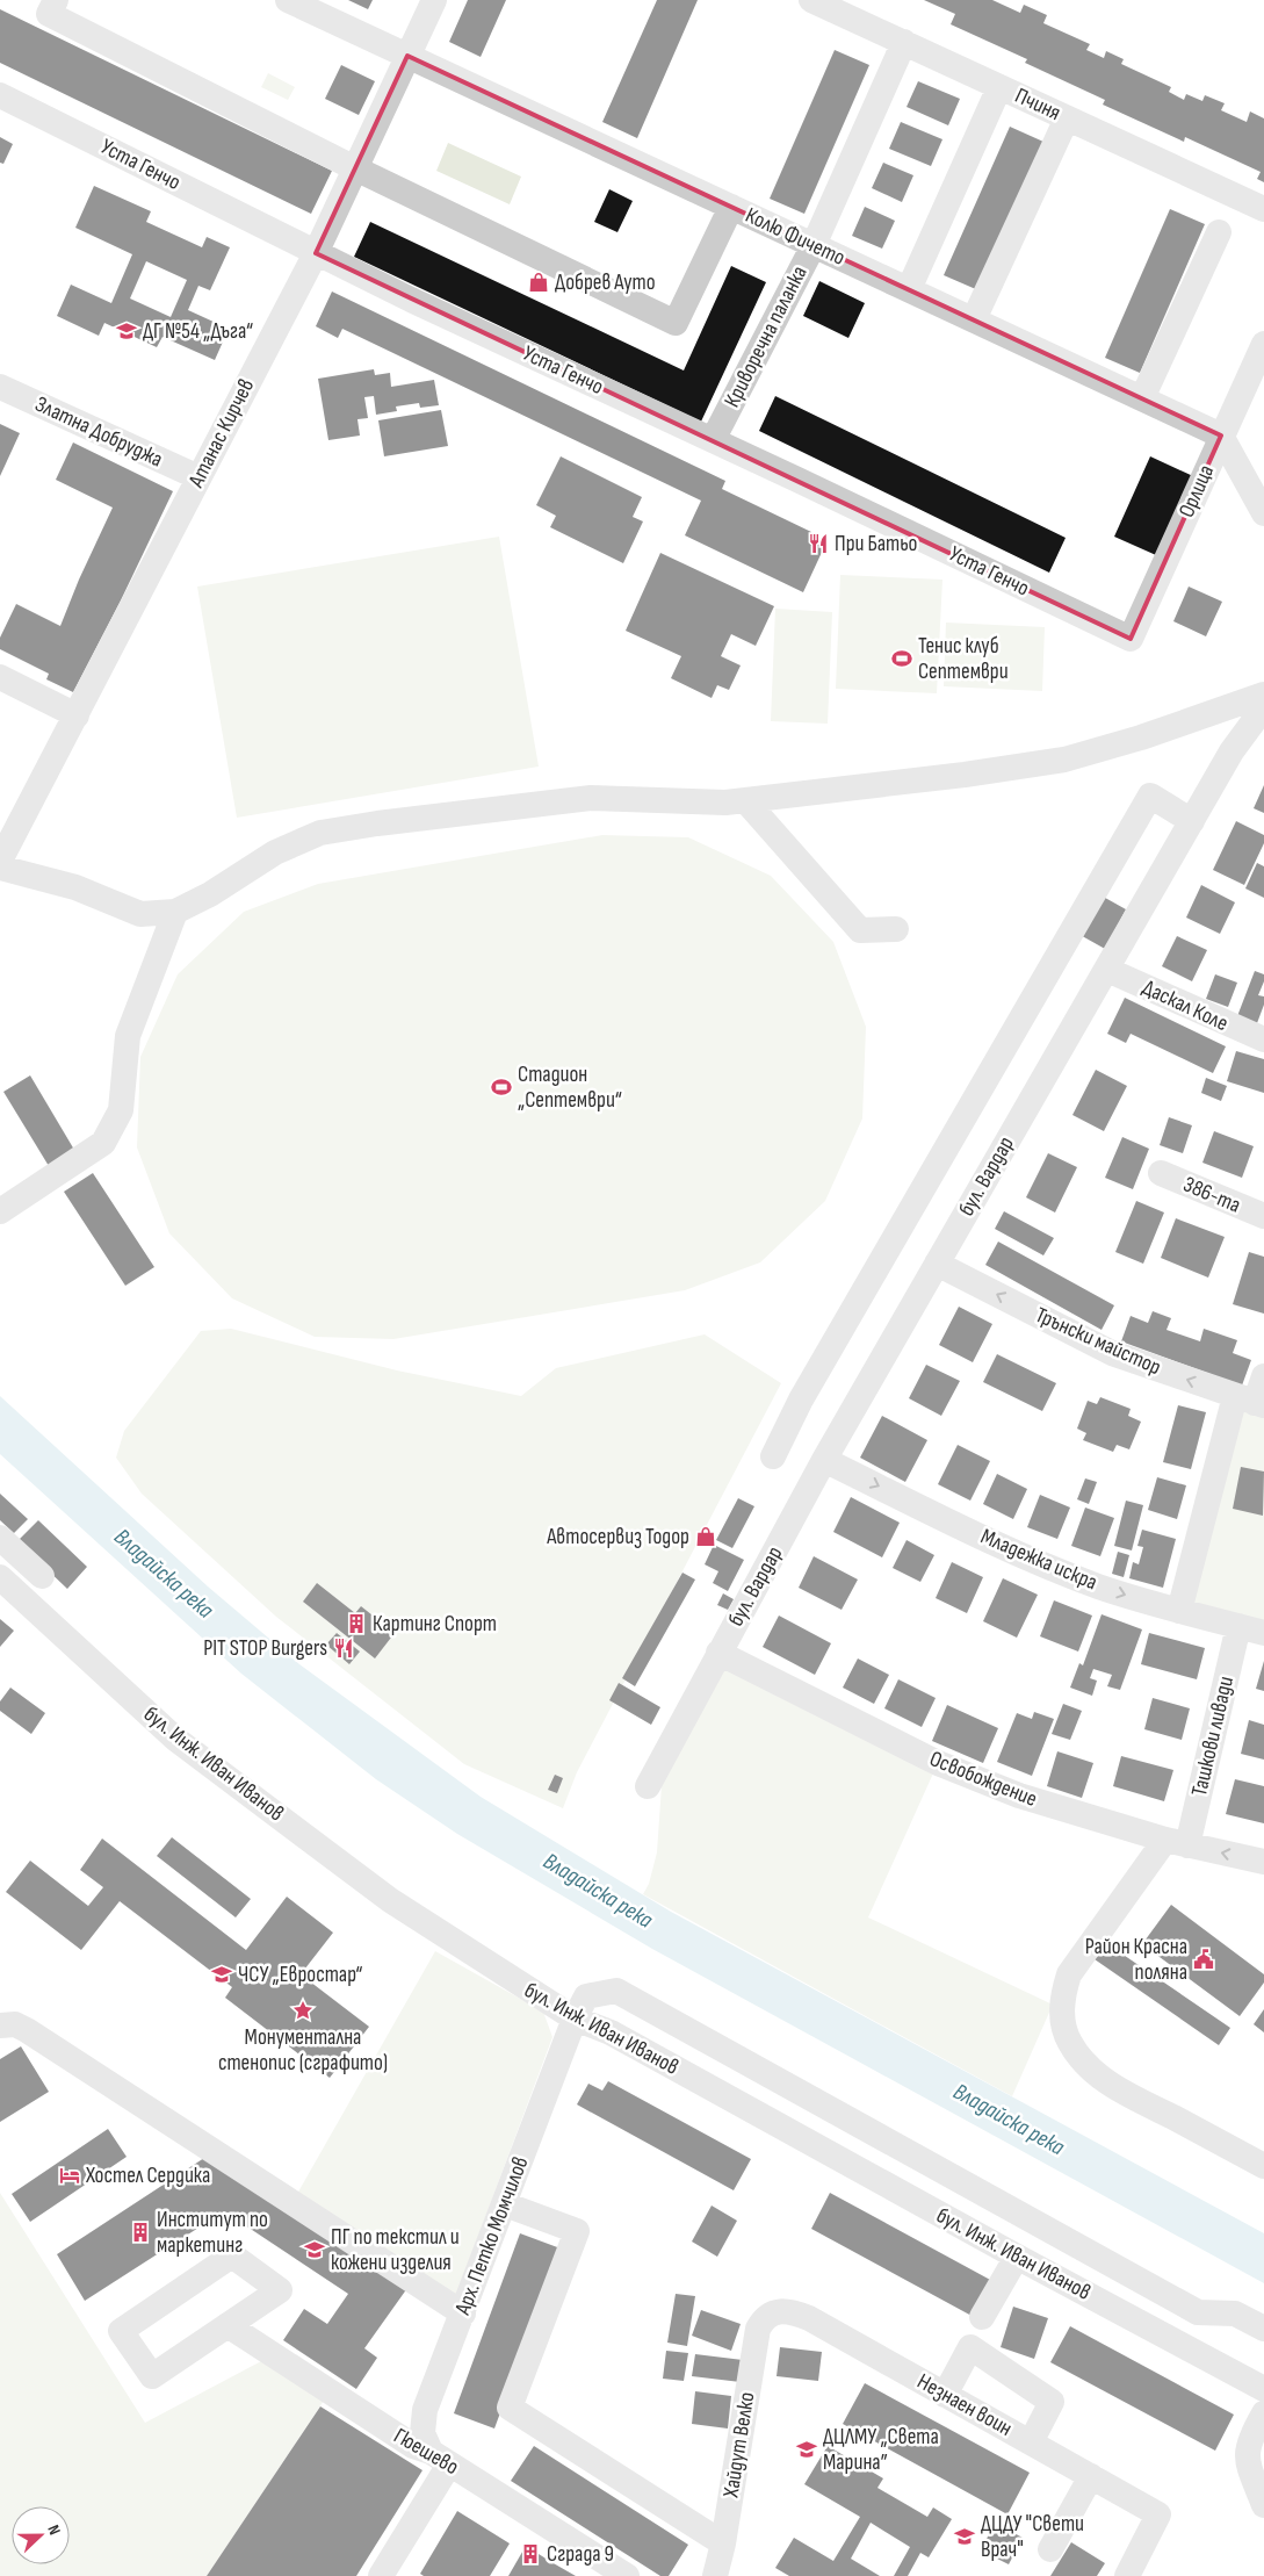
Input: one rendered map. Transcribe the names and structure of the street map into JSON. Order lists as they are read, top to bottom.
{
  "streets": {
    "street": [
      "Пчиня",
      "Уста Генчо",
      "Колю Фичето",
      "Криворечна паланка",
      "Златна Добруджа",
      "Атанас Кирчев",
      "Орлица",
      "Даскал Коле",
      "бул. Вардар",
      "386-та",
      "Трънски майстор",
      "Младежка искра",
      "Ташкови ливади",
      "бул. Инж. Иван Иванов",
      "Освобождение",
      "Арх. Петко Момчилов",
      "Незнаен воин",
      "Хайдут Велко",
      "Гюешево"
    ]
  },
  "crossings": [
    ["Пчиня", "Криворечна паланка"],
    ["Уста Генчо", "Криворечна паланка"],
    ["Уста Генчо", "Атанас Кирчев"],
    ["Уста Генчо", "Орлица"],
    ["Колю Фичето", "Криворечна паланка"],
    ["Колю Фичето", "Атанас Кирчев"],
    ["Колю Фичето", "Орлица"],
    ["Златна Добруджа", "Атанас Кирчев"],
    ["Даскал Коле", "бул. Вардар"],
    ["бул. Вардар", "Трънски майстор"],
    ["бул. Вардар", "Младежка искра"],
    ["бул. Вардар", "Освобождение"],
    ["Младежка искра", "Ташкови ливади"],
    ["Ташкови ливади", "Освобождение"],
    ["бул. Инж. Иван Иванов", "Арх. Петко Момчилов"],
    ["Арх. Петко Момчилов", "Гюешево"],
    ["Незнаен воин", "Хайдут Велко"]
  ],
  "one_way": ["Трънски майстор", "Младежка искра"],
  "water": ["Владайска река"],
  "places": {
    "shop": ["Добрев Ауто", "Автосервиз Тодор"],
    "school or university": [
      "ДГ №54 „Дъга“",
      "ЧСУ „Евростар“",
      "ПГ по текстил и кожени изделия",
      "ДЦЛМУ „Света Марина”",
      "ДЦДУ \"Свети Врач\""
    ],
    "restaurant": ["При Батьо", "PIT STOP Burgers"],
    "sports": ["Тенис клуб Септември", "Стадион „Септември“"],
    "building": ["Картинг Спорт", "Институт по маркетинг", "Сграда 9"],
    "public building": ["Район Красна поляна"],
    "place": ["Монументална стенопис (сграфито)"],
    "hotel": ["Хостел Сердика"]
  },
  "north": "right"
}
